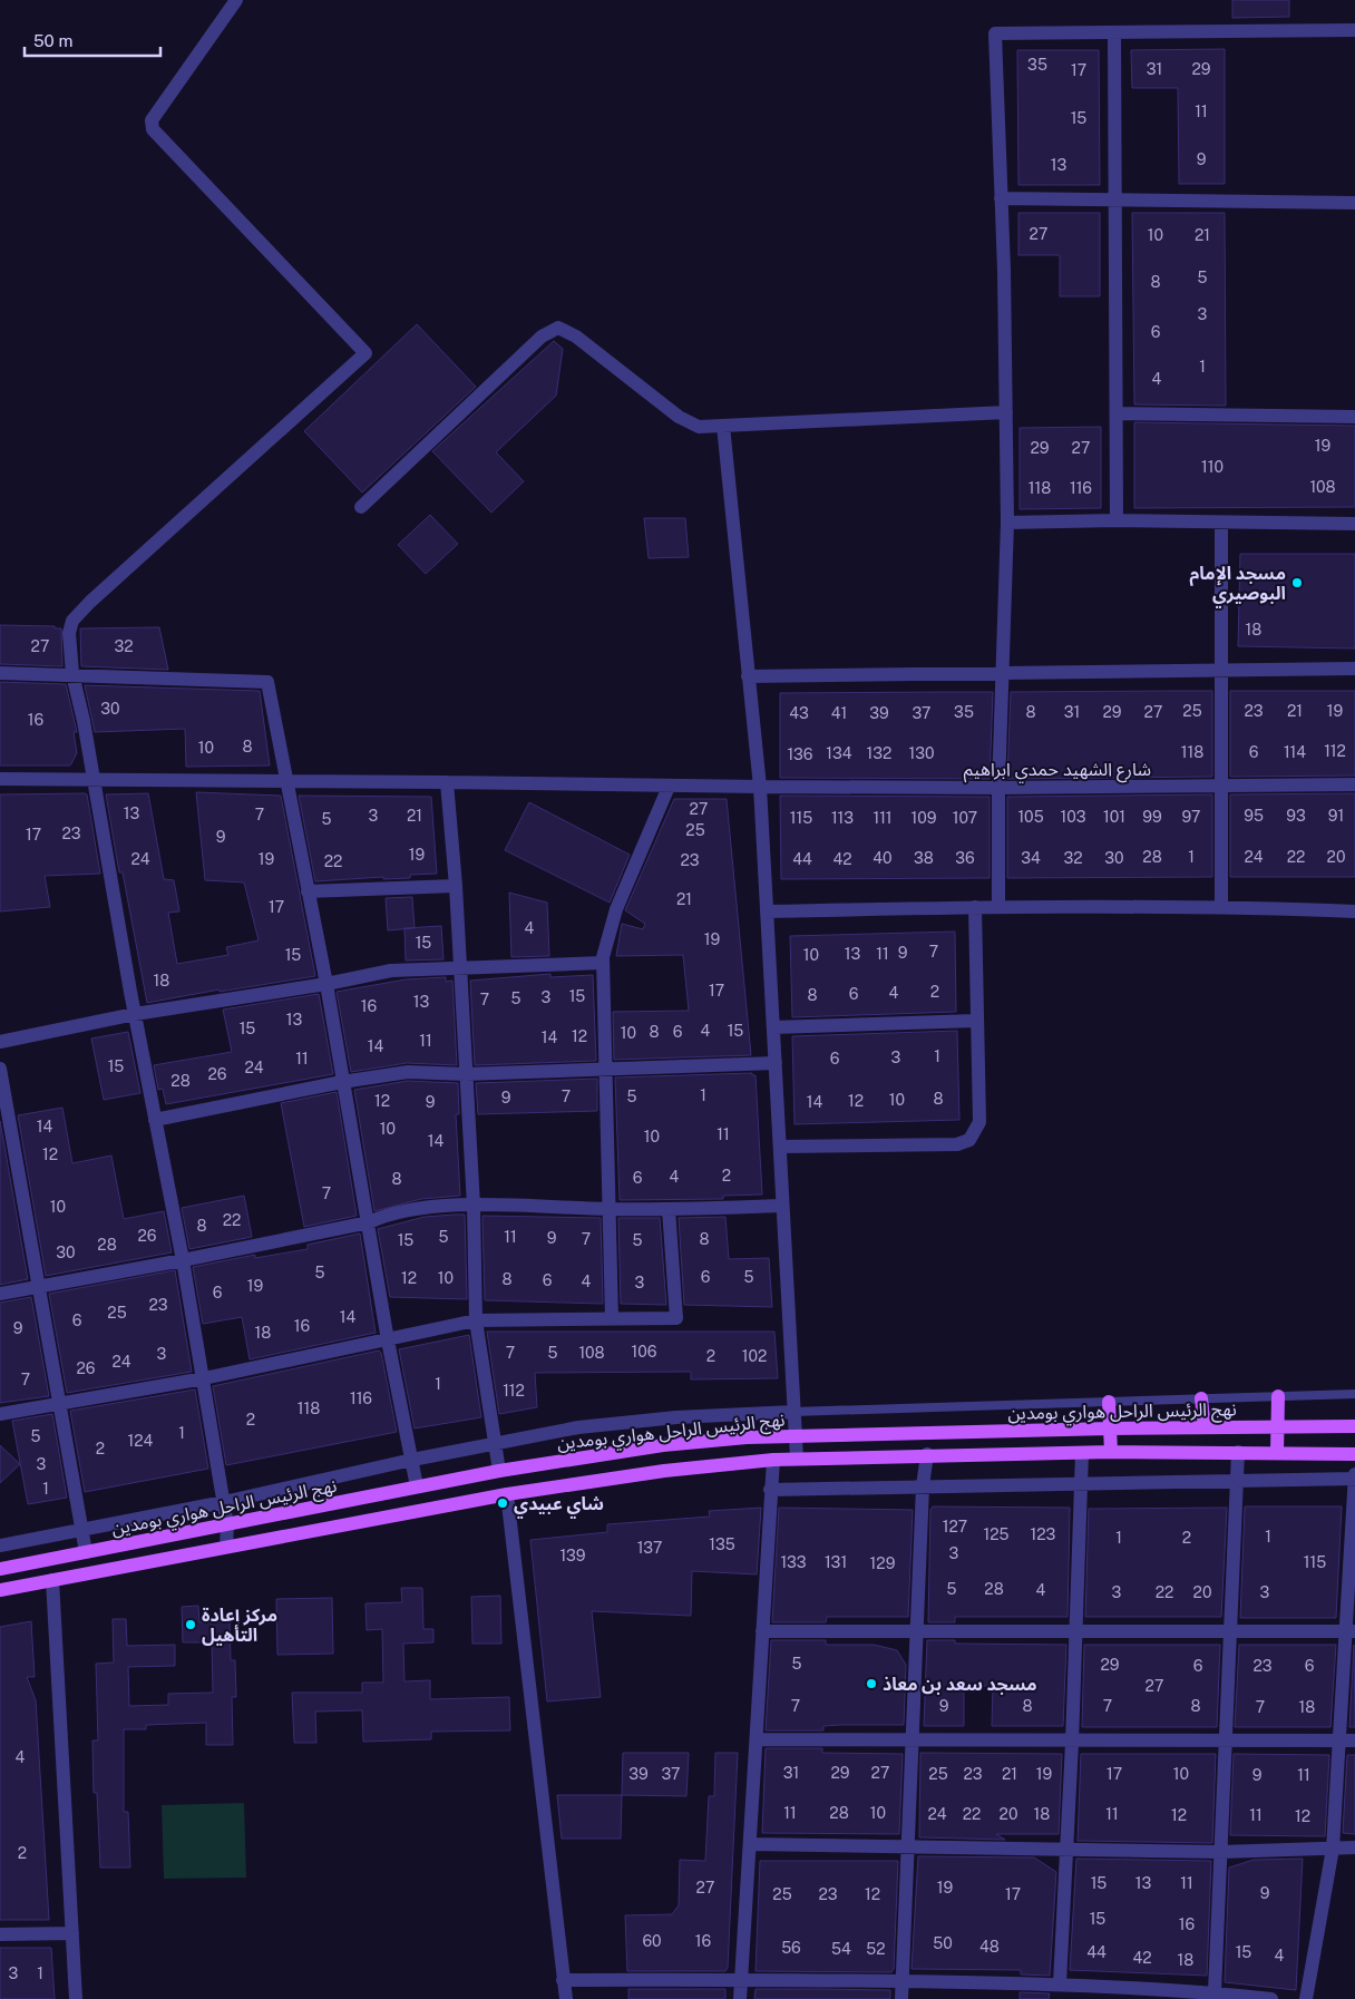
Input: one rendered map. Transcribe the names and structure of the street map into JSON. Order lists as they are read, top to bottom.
{
  "streets": {
    "main road": ["نهج الرئيس الراحل هواري بومدين"],
    "street": ["شارع الشهيد حمدي ابراهيم"]
  },
  "places": [
    "مسجد الإمام البوصيري",
    "شاي عبيدي",
    "مركز إعادة التأهيل",
    "مسجد سعد بن معاذ"
  ],
  "house_numbers": [
    "35",
    "31",
    "29",
    "17",
    "11",
    "15",
    "9",
    "13",
    "27",
    "10",
    "21",
    "5",
    "8",
    "3",
    "6",
    "1",
    "4",
    "19",
    "29",
    "27",
    "110",
    "108",
    "118",
    "116",
    "18",
    "27",
    "32",
    "30",
    "25",
    "23",
    "21",
    "19",
    "35",
    "8",
    "31",
    "29",
    "27",
    "43",
    "41",
    "39",
    "37",
    "16",
    "8",
    "10",
    "112",
    "118",
    "6",
    "114",
    "134",
    "132",
    "130",
    "136",
    "27",
    "13",
    "7",
    "3",
    "21",
    "95",
    "93",
    "91",
    "105",
    "103",
    "101",
    "99",
    "97",
    "115",
    "113",
    "111",
    "109",
    "107",
    "5",
    "25",
    "23",
    "17",
    "9",
    "19",
    "28",
    "1",
    "24",
    "22",
    "20",
    "40",
    "38",
    "36",
    "34",
    "32",
    "30",
    "24",
    "19",
    "44",
    "42",
    "23",
    "22",
    "21",
    "17",
    "4",
    "19",
    "15",
    "7",
    "9",
    "13",
    "11",
    "15",
    "10",
    "18",
    "17",
    "2",
    "4",
    "6",
    "8",
    "15",
    "3",
    "5",
    "7",
    "13",
    "16",
    "13",
    "15",
    "4",
    "15",
    "8",
    "6",
    "10",
    "12",
    "14",
    "11",
    "14",
    "1",
    "3",
    "11",
    "6",
    "15",
    "24",
    "26",
    "28",
    "1",
    "7",
    "5",
    "9",
    "8",
    "10",
    "12",
    "12",
    "9",
    "14",
    "14",
    "10",
    "11",
    "10",
    "14",
    "12",
    "2",
    "4",
    "6",
    "8",
    "7",
    "10",
    "22",
    "8",
    "26",
    "5",
    "11",
    "9",
    "7",
    "8",
    "15",
    "5",
    "28",
    "30",
    "5",
    "6",
    "5",
    "12",
    "10",
    "8",
    "6",
    "4",
    "3",
    "19",
    "6",
    "23",
    "25",
    "14",
    "6",
    "16",
    "9",
    "18",
    "106",
    "7",
    "5",
    "108",
    "3",
    "2",
    "102",
    "24",
    "26",
    "7",
    "1",
    "112",
    "116",
    "118",
    "2",
    "1",
    "5",
    "124",
    "2",
    "3",
    "1",
    "127",
    "125",
    "123",
    "1",
    "1",
    "2",
    "135",
    "137",
    "3",
    "139",
    "133",
    "131",
    "115",
    "129",
    "5",
    "28",
    "4",
    "3",
    "22",
    "20",
    "3",
    "5",
    "29",
    "6",
    "23",
    "6",
    "27",
    "7",
    "9",
    "8",
    "7",
    "8",
    "7",
    "18",
    "4",
    "31",
    "29",
    "27",
    "39",
    "37",
    "25",
    "23",
    "21",
    "19",
    "17",
    "10",
    "9",
    "11",
    "11",
    "28",
    "10",
    "24",
    "22",
    "20",
    "18",
    "11",
    "12",
    "11",
    "12",
    "2",
    "15",
    "13",
    "11",
    "27",
    "19",
    "9",
    "25",
    "23",
    "12",
    "17",
    "15",
    "16",
    "60",
    "16",
    "50",
    "48",
    "56",
    "54",
    "52",
    "44",
    "15",
    "4",
    "42",
    "18",
    "3",
    "1"
  ],
  "scale_bar": "50 m"
}
